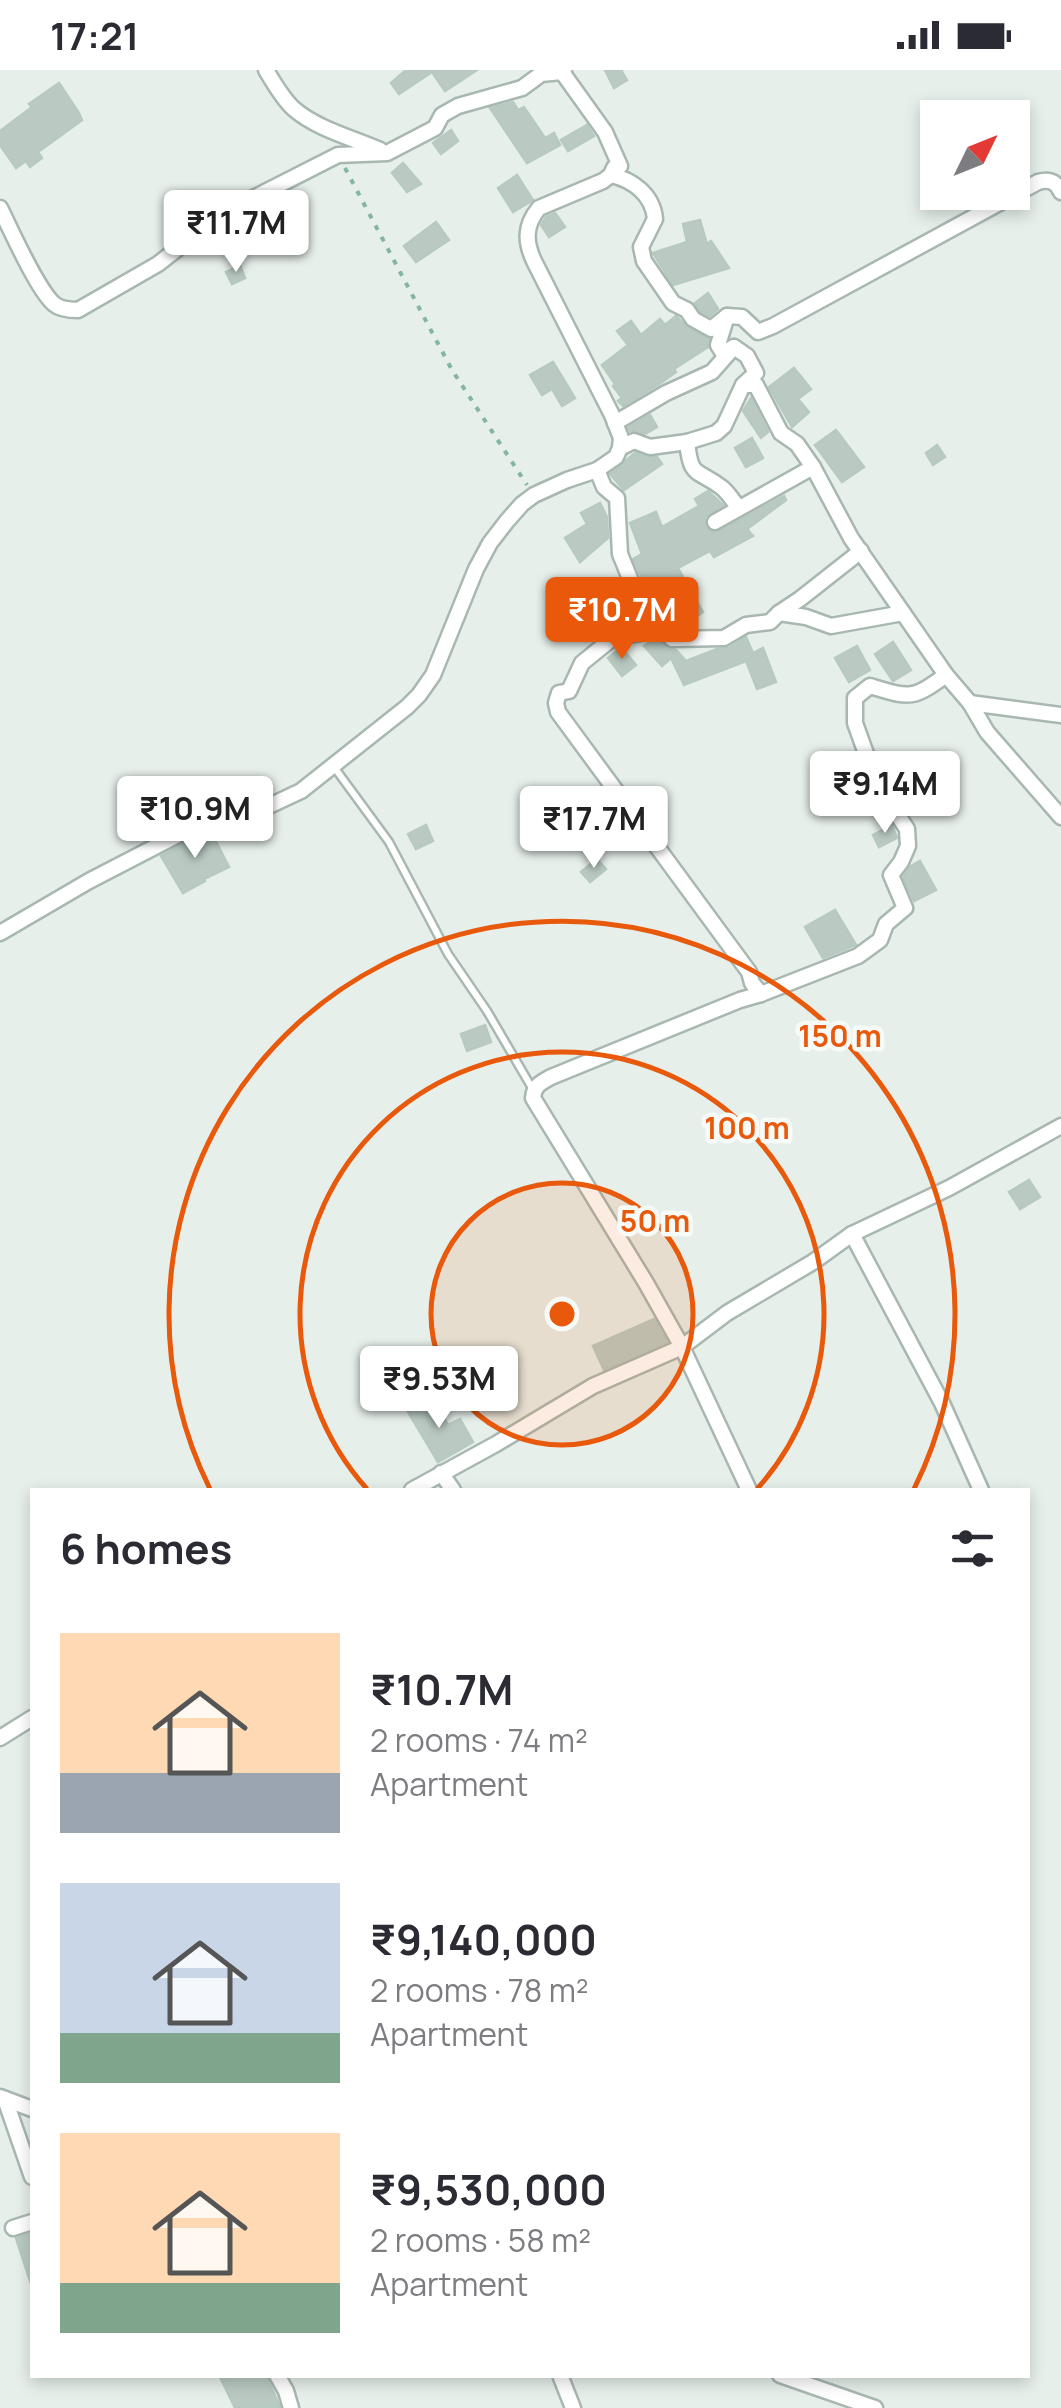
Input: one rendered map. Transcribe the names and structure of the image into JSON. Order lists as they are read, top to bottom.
{
  "north": "top right",
  "page": {
    "status": "17:21",
    "price": [
      "₹11.7M",
      "₹10.7M",
      "₹9.14M",
      "₹10.9M",
      "₹17.7M",
      "₹9.53M"
    ],
    "heading": "6 homes",
    "list": [
      {
        "name": "₹10.7M",
        "note": "2 rooms · 74 m² · Apartment"
      },
      {
        "name": "₹9,140,000",
        "note": "2 rooms · 78 m² · Apartment"
      },
      {
        "name": "₹9,530,000",
        "note": "2 rooms · 58 m² · Apartment"
      }
    ]
  },
  "rings": ["150 m", "100 m", "50 m"]
}
